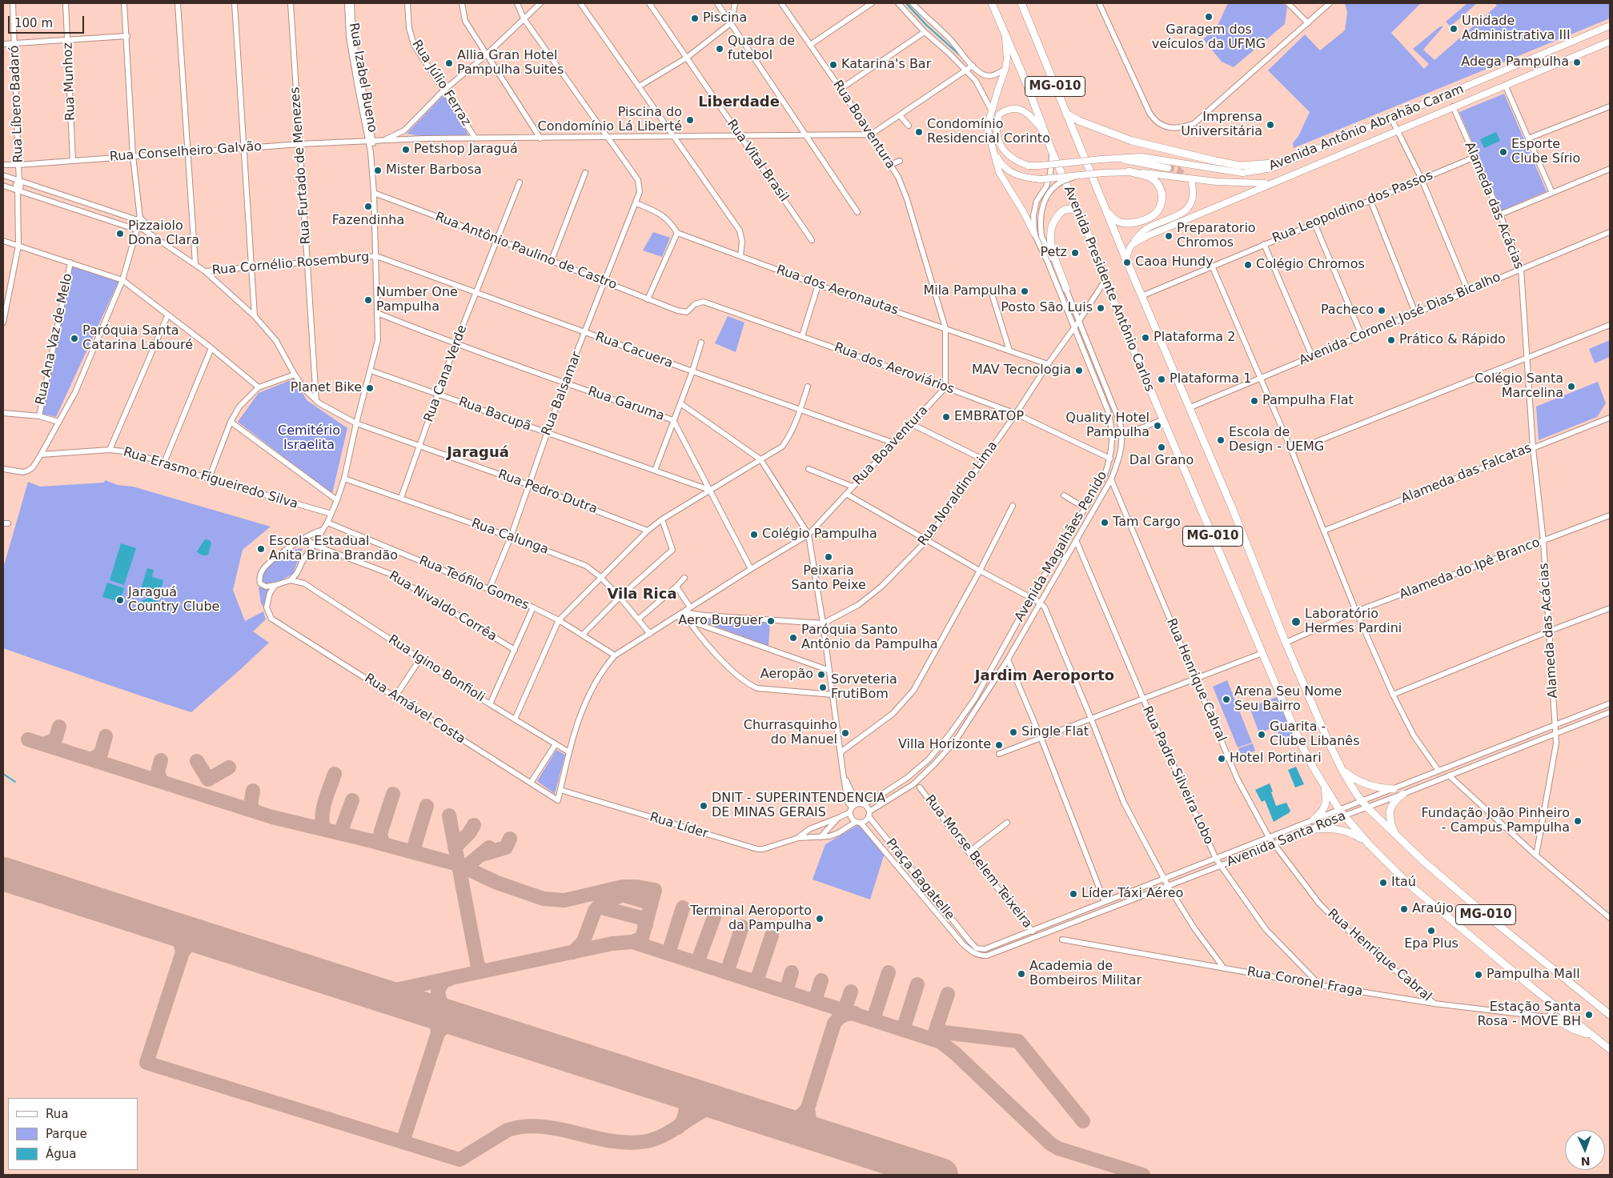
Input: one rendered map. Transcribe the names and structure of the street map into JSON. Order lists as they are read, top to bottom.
{
  "streets": {
    "highway": ["MG-010", "Avenida Presidente Antônio Carlos"],
    "main road": ["Avenida Antônio Abrahão Caram"],
    "street": [
      "Rua Izabel Bueno",
      "Rua Munhoz",
      "Rua Júlio Ferraz",
      "Rua Líbero Badaró",
      "Rua Boaventura",
      "Rua Conselheiro Galvão",
      "Rua Vital Brasil",
      "Rua Furtado de Menezes",
      "Alameda das Acácias",
      "Rua Leopoldino dos Passos",
      "Rua Antônio Paulino de Castro",
      "Rua Cornélio Rosemburg",
      "Rua dos Aeronautas",
      "Avenida Coronel José Dias Bicalho",
      "Rua Ana Vaz de Melo",
      "Rua Cacuera",
      "Rua dos Aeroviários",
      "Rua Cana Verde",
      "Rua Balsamar",
      "Rua Garuma",
      "Rua Bacupã",
      "Alameda das Falcatas",
      "Rua Erasmo Figueiredo Silva",
      "Rua Pedro Dutra",
      "Rua Noraldino Lima",
      "Rua Calunga",
      "Avenida Magalhães Penido",
      "Alameda do Ipê Branco",
      "Rua Teófilo Gomes",
      "Rua Nivaldo Corrêa",
      "Rua Igino Bonfioli",
      "Rua Henrique Cabral",
      "Rua Amável Costa",
      "Rua Padre Silveira Lobo",
      "Rua Líder",
      "Avenida Santa Rosa",
      "Rua Morse Belem Teixeira",
      "Praça Bagatelle",
      "Rua Coronel Fraga"
    ]
  },
  "crossings": [
    ["Rua Izabel Bueno", "Rua Conselheiro Galvão"],
    ["Rua Izabel Bueno", "Rua Antônio Paulino de Castro"],
    ["Rua Izabel Bueno", "Rua Cornélio Rosemburg"],
    ["Rua Izabel Bueno", "Rua Cacuera"],
    ["Rua Izabel Bueno", "Rua Garuma"],
    ["Rua Izabel Bueno", "Rua Bacupã"],
    ["Rua Izabel Bueno", "Rua Erasmo Figueiredo Silva"],
    ["Rua Izabel Bueno", "Rua Pedro Dutra"],
    ["Rua Izabel Bueno", "Rua Calunga"],
    ["Rua Izabel Bueno", "Rua Teófilo Gomes"],
    ["Rua Izabel Bueno", "Rua Nivaldo Corrêa"],
    ["Rua Izabel Bueno", "Rua Igino Bonfioli"],
    ["Rua Munhoz", "Rua Conselheiro Galvão"],
    ["Rua Júlio Ferraz", "Rua Conselheiro Galvão"],
    ["Rua Líbero Badaró", "Rua Conselheiro Galvão"],
    ["Rua Boaventura", "Rua Conselheiro Galvão"],
    ["Rua Boaventura", "Rua dos Aeronautas"],
    ["Rua Boaventura", "Rua Cacuera"],
    ["Rua Boaventura", "Rua dos Aeroviários"],
    ["Rua Boaventura", "Rua Garuma"],
    ["Rua Boaventura", "Rua Calunga"],
    ["Rua Boaventura", "Rua Teófilo Gomes"],
    ["Rua Boaventura", "Rua Igino Bonfioli"],
    ["Rua Boaventura", "Rua Amável Costa"],
    ["Rua Boaventura", "Rua Líder"],
    ["Avenida Antônio Abrahão Caram", "Alameda das Acácias"],
    ["Avenida Antônio Abrahão Caram", "Avenida Magalhães Penido"],
    ["Rua Conselheiro Galvão", "Rua Vital Brasil"],
    ["Rua Conselheiro Galvão", "Rua Furtado de Menezes"],
    ["Rua Conselheiro Galvão", "Rua Balsamar"],
    ["Rua Furtado de Menezes", "Rua Cornélio Rosemburg"],
    ["Rua Furtado de Menezes", "Rua Pedro Dutra"],
    ["Alameda das Acácias", "Rua Leopoldino dos Passos"],
    ["Alameda das Acácias", "Avenida Coronel José Dias Bicalho"],
    ["Alameda das Acácias", "Alameda das Falcatas"],
    ["Alameda das Acácias", "Alameda do Ipê Branco"],
    ["Alameda das Acácias", "Avenida Santa Rosa"],
    ["Rua Leopoldino dos Passos", "Avenida Presidente Antônio Carlos"],
    ["Rua Antônio Paulino de Castro", "Rua dos Aeroviários"],
    ["Rua Antônio Paulino de Castro", "Rua Cana Verde"],
    ["Rua Antônio Paulino de Castro", "Rua Balsamar"],
    ["Rua Cornélio Rosemburg", "Rua Cacuera"],
    ["Rua Cornélio Rosemburg", "Rua Pedro Dutra"],
    ["Avenida Presidente Antônio Carlos", "Avenida Coronel José Dias Bicalho"],
    ["Avenida Presidente Antônio Carlos", "Rua Noraldino Lima"],
    ["Avenida Presidente Antônio Carlos", "Avenida Magalhães Penido"],
    ["Avenida Presidente Antônio Carlos", "Alameda do Ipê Branco"],
    ["Avenida Presidente Antônio Carlos", "Avenida Santa Rosa"],
    ["Avenida Presidente Antônio Carlos", "Rua Coronel Fraga"],
    ["Rua dos Aeronautas", "Rua Noraldino Lima"],
    ["Rua Cacuera", "Rua Cana Verde"],
    ["Rua Cacuera", "Rua Balsamar"],
    ["Rua dos Aeroviários", "Rua Noraldino Lima"],
    ["Rua dos Aeroviários", "Avenida Magalhães Penido"],
    ["Rua Cana Verde", "Rua Garuma"],
    ["Rua Cana Verde", "Rua Bacupã"],
    ["Rua Cana Verde", "Rua Pedro Dutra"],
    ["Rua Cana Verde", "Rua Calunga"],
    ["Rua Balsamar", "Rua Garuma"],
    ["Rua Balsamar", "Rua Bacupã"],
    ["Rua Balsamar", "Rua Pedro Dutra"],
    ["Rua Balsamar", "Rua Calunga"],
    ["Rua Balsamar", "Rua Teófilo Gomes"],
    ["Rua Garuma", "Rua Bacupã"],
    ["Rua Noraldino Lima", "Avenida Magalhães Penido"],
    ["Avenida Magalhães Penido", "Rua Henrique Cabral"],
    ["Avenida Magalhães Penido", "Rua Padre Silveira Lobo"],
    ["Avenida Magalhães Penido", "Rua Líder"],
    ["Avenida Magalhães Penido", "Praça Bagatelle"],
    ["Rua Henrique Cabral", "Avenida Santa Rosa"],
    ["Rua Henrique Cabral", "Rua Coronel Fraga"],
    ["Rua Padre Silveira Lobo", "Avenida Santa Rosa"],
    ["Rua Padre Silveira Lobo", "Rua Coronel Fraga"],
    ["Rua Líder", "Praça Bagatelle"],
    ["Avenida Santa Rosa", "Rua Morse Belem Teixeira"],
    ["Avenida Santa Rosa", "Praça Bagatelle"]
  ],
  "districts": [
    "Liberdade",
    "Jaraguá",
    "Vila Rica",
    "Jardim Aeroporto"
  ],
  "parks": ["Cemitério Israelita"],
  "places": [
    "Garagem dos veículos da UFMG",
    "Piscina",
    "Unidade Administrativa III",
    "Quadra de futebol",
    "Adega Pampulha",
    "Allia Gran Hotel Pampulha Suites",
    "Katarina's Bar",
    "Piscina do Condomínio Lá Liberté",
    "Imprensa Universitária",
    "Condomínio Residencial Corinto",
    "Petshop Jaraguá",
    "Esporte Clube Sírio",
    "Mister Barbosa",
    "Fazendinha",
    "Pizzaiolo Dona Clara",
    "Preparatorio Chromos",
    "Petz",
    "Caoa Hundy",
    "Colégio Chromos",
    "Mila Pampulha",
    "Number One Pampulha",
    "Posto São Luis",
    "Pacheco",
    "Plataforma 2",
    "Paróquia Santa Catarina Labouré",
    "Prático & Rápido",
    "MAV Tecnologia",
    "Plataforma 1",
    "Colégio Santa Marcelina",
    "Planet Bike",
    "Pampulha Flat",
    "EMBRATOP",
    "Quality Hotel Pampulha",
    "Escola de Design - UEMG",
    "Dal Grano",
    "Tam Cargo",
    "Colégio Pampulha",
    "Escola Estadual Anita Brina Brandão",
    "Peixaria Santo Peixe",
    "Jaraguá Country Clube",
    "Aero Burguer",
    "Laboratório Hermes Pardini",
    "Paróquia Santo Antônio da Pampulha",
    "Aeropão",
    "Sorveteria FrutiBom",
    "Arena Seu Nome Seu Bairro",
    "Single Flat",
    "Churrasquinho do Manuel",
    "Guarita - Clube Libanês",
    "Villa Horizonte",
    "Hotel Portinari",
    "DNIT - SUPERINTENDENCIA DE MINAS GERAIS",
    "Fundação João Pinheiro - Campus Pampulha",
    "Itaú",
    "Líder Táxi Aéreo",
    "Araújo",
    "Terminal Aeroporto da Pampulha",
    "Epa Plus",
    "Academia de Bombeiros Militar",
    "Pampulha Mall",
    "Estação Santa Rosa - MOVE BH"
  ],
  "legend": ["Rua", "Parque", "Água"],
  "scale_bar": "100 m",
  "north": "bottom"
}
